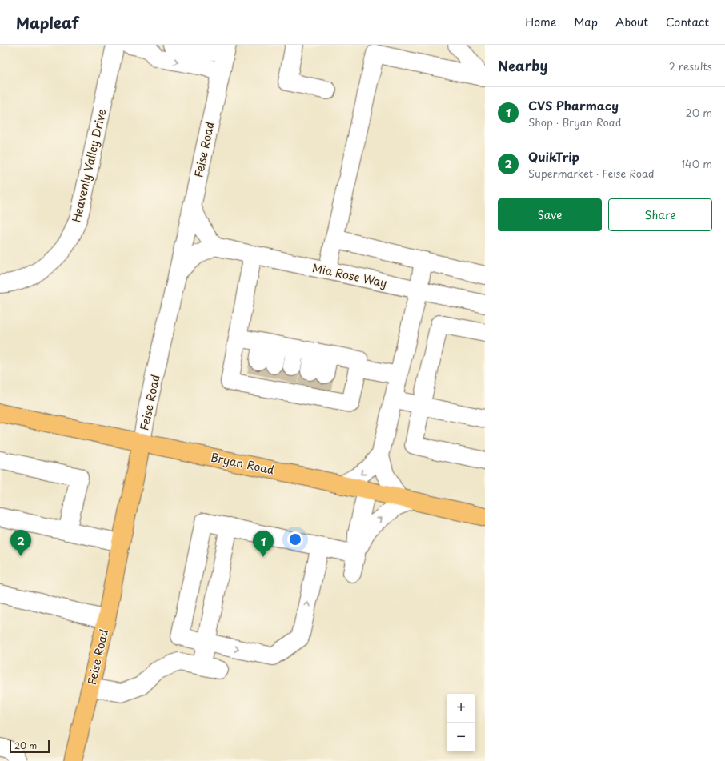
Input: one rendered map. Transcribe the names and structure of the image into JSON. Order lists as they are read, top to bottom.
{
  "streets": {
    "main road": ["Feise Road", "Bryan Road"],
    "street": ["Heavenly Valley Drive", "Mia Rose Way"]
  },
  "crossings": [
    ["Feise Road", "Bryan Road"]
  ],
  "scale_bar": "20 m",
  "page": {
    "header": "Mapleaf",
    "nav": [
      "Home",
      "Map",
      "About",
      "Contact"
    ],
    "heading": ["Nearby", "2 results"],
    "list": [
      {
        "mark": "1",
        "name": "CVS Pharmacy",
        "note": "Shop · Bryan Road",
        "value": "20 m"
      },
      {
        "mark": "2",
        "name": "QuikTrip",
        "note": "Supermarket · Feise Road",
        "value": "140 m"
      }
    ],
    "buttons": ["Save", "Share"],
    "pins": ["2", "1"],
    "map_buttons": ["+", "−"],
    "scale": "20 m"
  }
}
